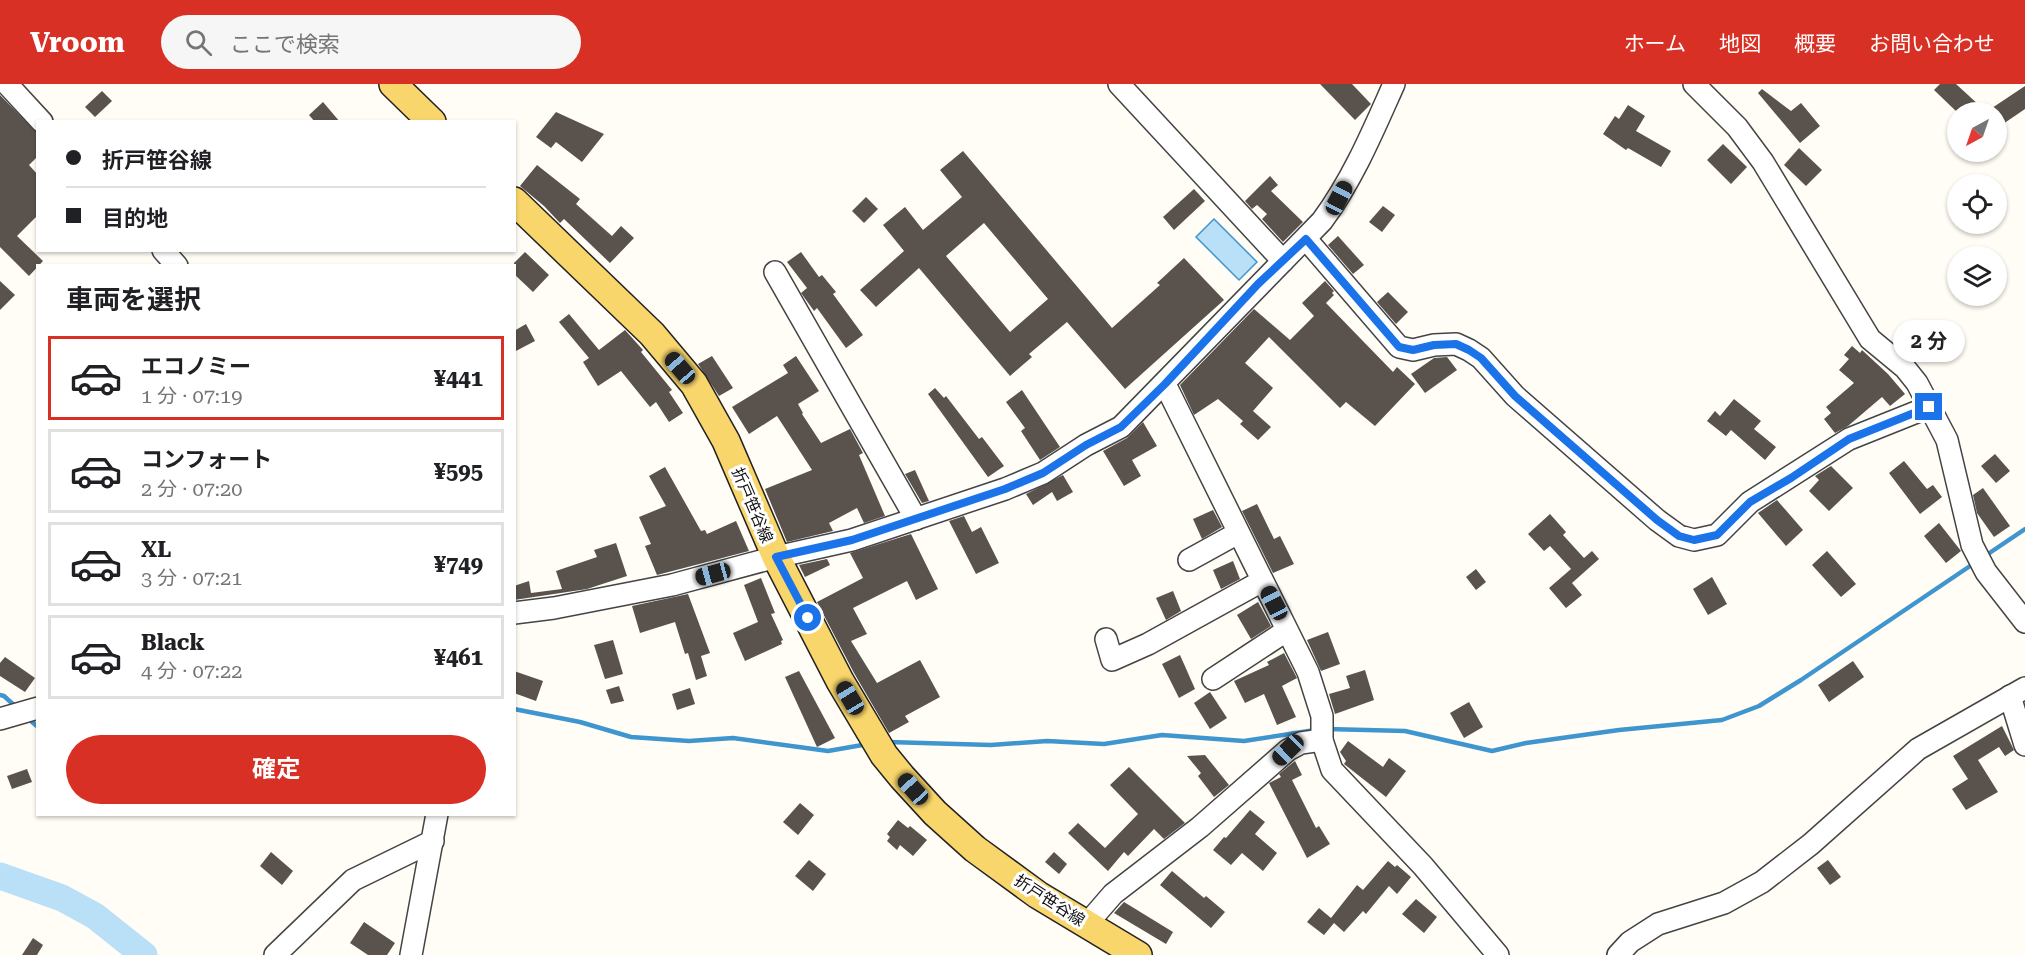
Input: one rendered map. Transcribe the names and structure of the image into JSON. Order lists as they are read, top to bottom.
{
  "streets": {
    "main road": ["折戸笹谷線"]
  },
  "north": "bottom left",
  "page": {
    "header": "Vroom",
    "search": "ここで検索",
    "nav": [
      "ホーム",
      "地図",
      "概要",
      "お問い合わせ"
    ],
    "banner": ["折戸笹谷線", "目的地"],
    "heading": "車両を選択",
    "bubble": "2 分",
    "list": [
      {
        "name": "エコノミー",
        "note": "1 分 · 07:19",
        "value": "¥441"
      },
      {
        "name": "コンフォート",
        "note": "2 分 · 07:20",
        "value": "¥595"
      },
      {
        "name": "XL",
        "note": "3 分 · 07:21",
        "value": "¥749"
      },
      {
        "name": "Black",
        "note": "4 分 · 07:22",
        "value": "¥461"
      }
    ],
    "buttons": "確定"
  }
}
